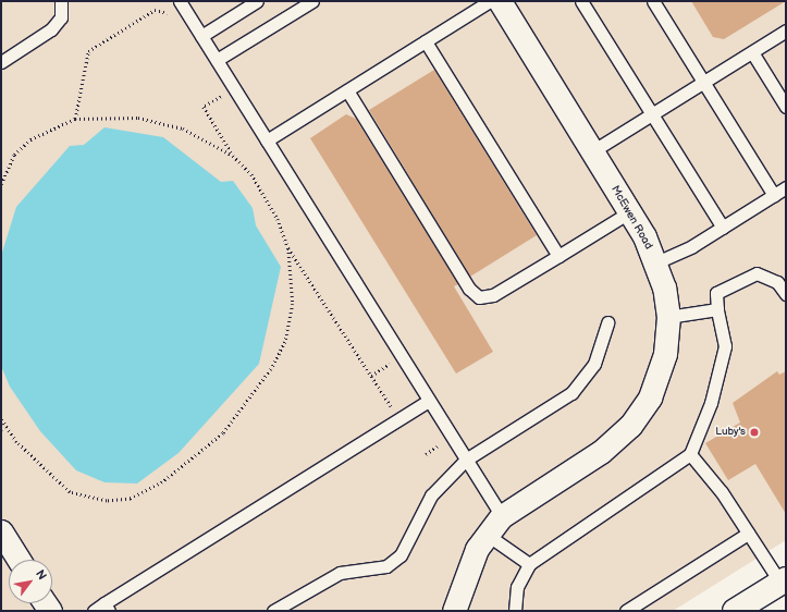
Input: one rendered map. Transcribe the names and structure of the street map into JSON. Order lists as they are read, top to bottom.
{
  "streets": {
    "street": ["McEwen Road"]
  },
  "places": ["Luby's"],
  "north": "top right"
}
